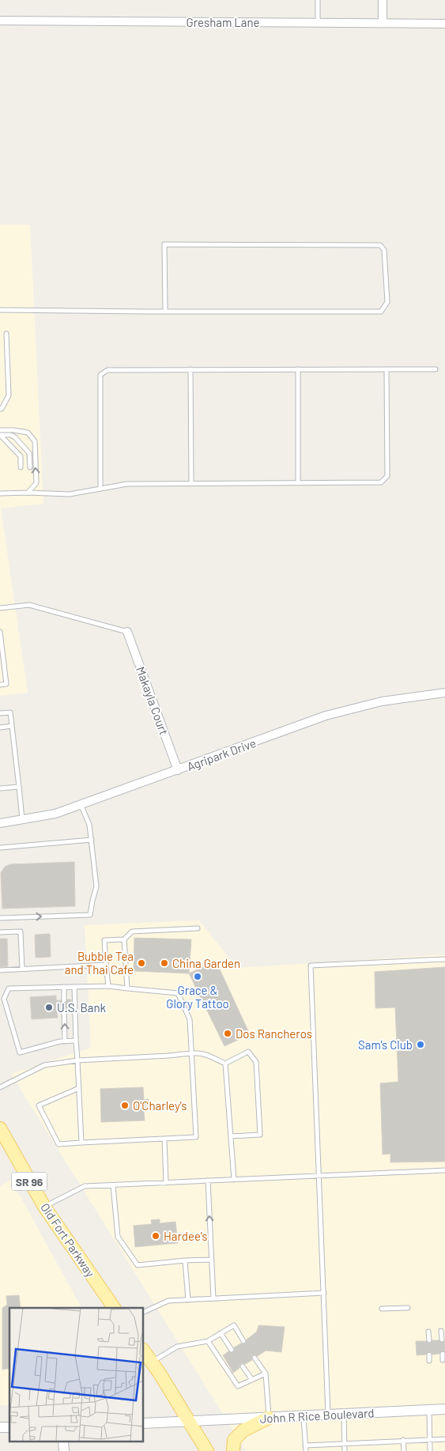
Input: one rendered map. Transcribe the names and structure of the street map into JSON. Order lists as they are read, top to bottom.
{
  "streets": {
    "main road": ["SR 96", "Old Fort Parkway"],
    "street": [
      "Gresham Lane",
      "Makayla Court",
      "Agripark Drive",
      "John R Rice Boulevard"
    ]
  },
  "crossings": [
    ["Makayla Court", "Agripark Drive"]
  ],
  "places": [
    "Bubble Tea and Thai Cafe",
    "China Garden",
    "Grace & Glory Tattoo",
    "U.S. Bank",
    "Dos Rancheros",
    "Sam's Club",
    "O'Charley's",
    "Hardee's"
  ]
}
